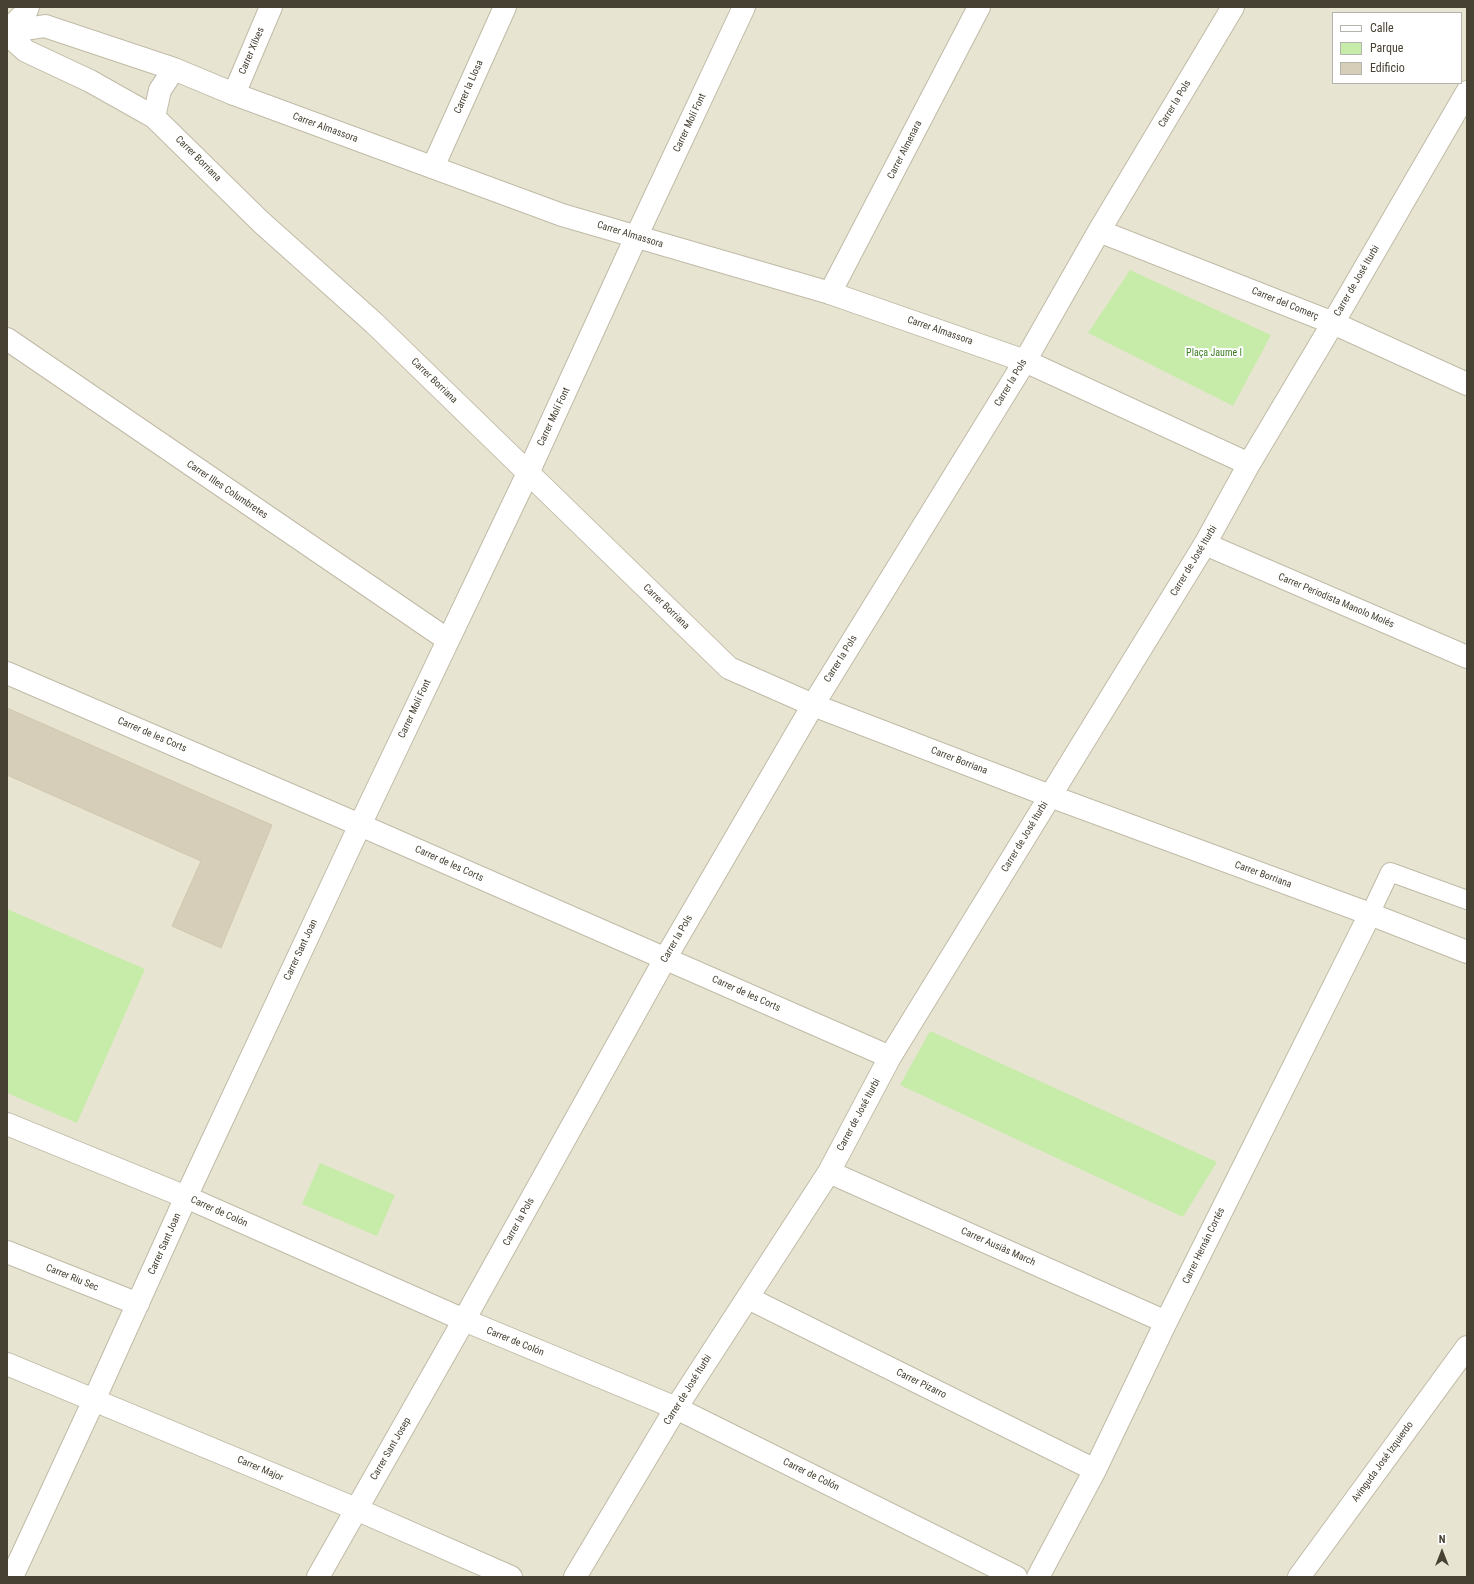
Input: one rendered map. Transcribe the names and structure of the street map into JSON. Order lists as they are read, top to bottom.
{
  "streets": {
    "street": [
      "Carrer Xilxes",
      "Carrer la Llosa",
      "Carrer la Pols",
      "Carrer Molí Font",
      "Carrer Almassora",
      "Carrer Almenara",
      "Carrer Borriana",
      "Carrer de José Iturbi",
      "Carrer del Comerç",
      "Carrer Illes Columbretes",
      "Carrer Periodista Manolo Molés",
      "Carrer de les Corts",
      "Carrer Sant Joan",
      "Carrer de Colón",
      "Carrer Hernán Cortés",
      "Carrer Ausiàs March",
      "Carrer Riu Sec",
      "Carrer Pizarro",
      "Carrer Sant Josep",
      "Avinguda José Izquierdo",
      "Carrer Major"
    ]
  },
  "crossings": [
    ["Carrer Xilxes", "Carrer Almassora"],
    ["Carrer la Llosa", "Carrer Almassora"],
    ["Carrer la Pols", "Carrer Almassora"],
    ["Carrer la Pols", "Carrer Borriana"],
    ["Carrer la Pols", "Carrer del Comerç"],
    ["Carrer la Pols", "Carrer de les Corts"],
    ["Carrer la Pols", "Carrer de Colón"],
    ["Carrer la Pols", "Carrer Sant Josep"],
    ["Carrer Molí Font", "Carrer Almassora"],
    ["Carrer Molí Font", "Carrer Borriana"],
    ["Carrer Molí Font", "Carrer Illes Columbretes"],
    ["Carrer Molí Font", "Carrer de les Corts"],
    ["Carrer Molí Font", "Carrer Sant Joan"],
    ["Carrer Almassora", "Carrer Almenara"],
    ["Carrer Almassora", "Carrer Borriana"],
    ["Carrer Almassora", "Carrer de José Iturbi"],
    ["Carrer Borriana", "Carrer de José Iturbi"],
    ["Carrer Borriana", "Carrer Hernán Cortés"],
    ["Carrer de José Iturbi", "Carrer del Comerç"],
    ["Carrer de José Iturbi", "Carrer Periodista Manolo Molés"],
    ["Carrer de José Iturbi", "Carrer de les Corts"],
    ["Carrer de José Iturbi", "Carrer de Colón"],
    ["Carrer de José Iturbi", "Carrer Ausiàs March"],
    ["Carrer de José Iturbi", "Carrer Pizarro"],
    ["Carrer de les Corts", "Carrer Sant Joan"],
    ["Carrer Sant Joan", "Carrer de Colón"],
    ["Carrer Sant Joan", "Carrer Riu Sec"],
    ["Carrer Sant Joan", "Carrer Major"],
    ["Carrer de Colón", "Carrer Sant Josep"],
    ["Carrer Hernán Cortés", "Carrer Ausiàs March"],
    ["Carrer Hernán Cortés", "Carrer Pizarro"],
    ["Carrer Sant Josep", "Carrer Major"]
  ],
  "parks": ["Plaça Jaume I"],
  "legend": ["Calle", "Parque", "Edificio"],
  "north": "top"
}
